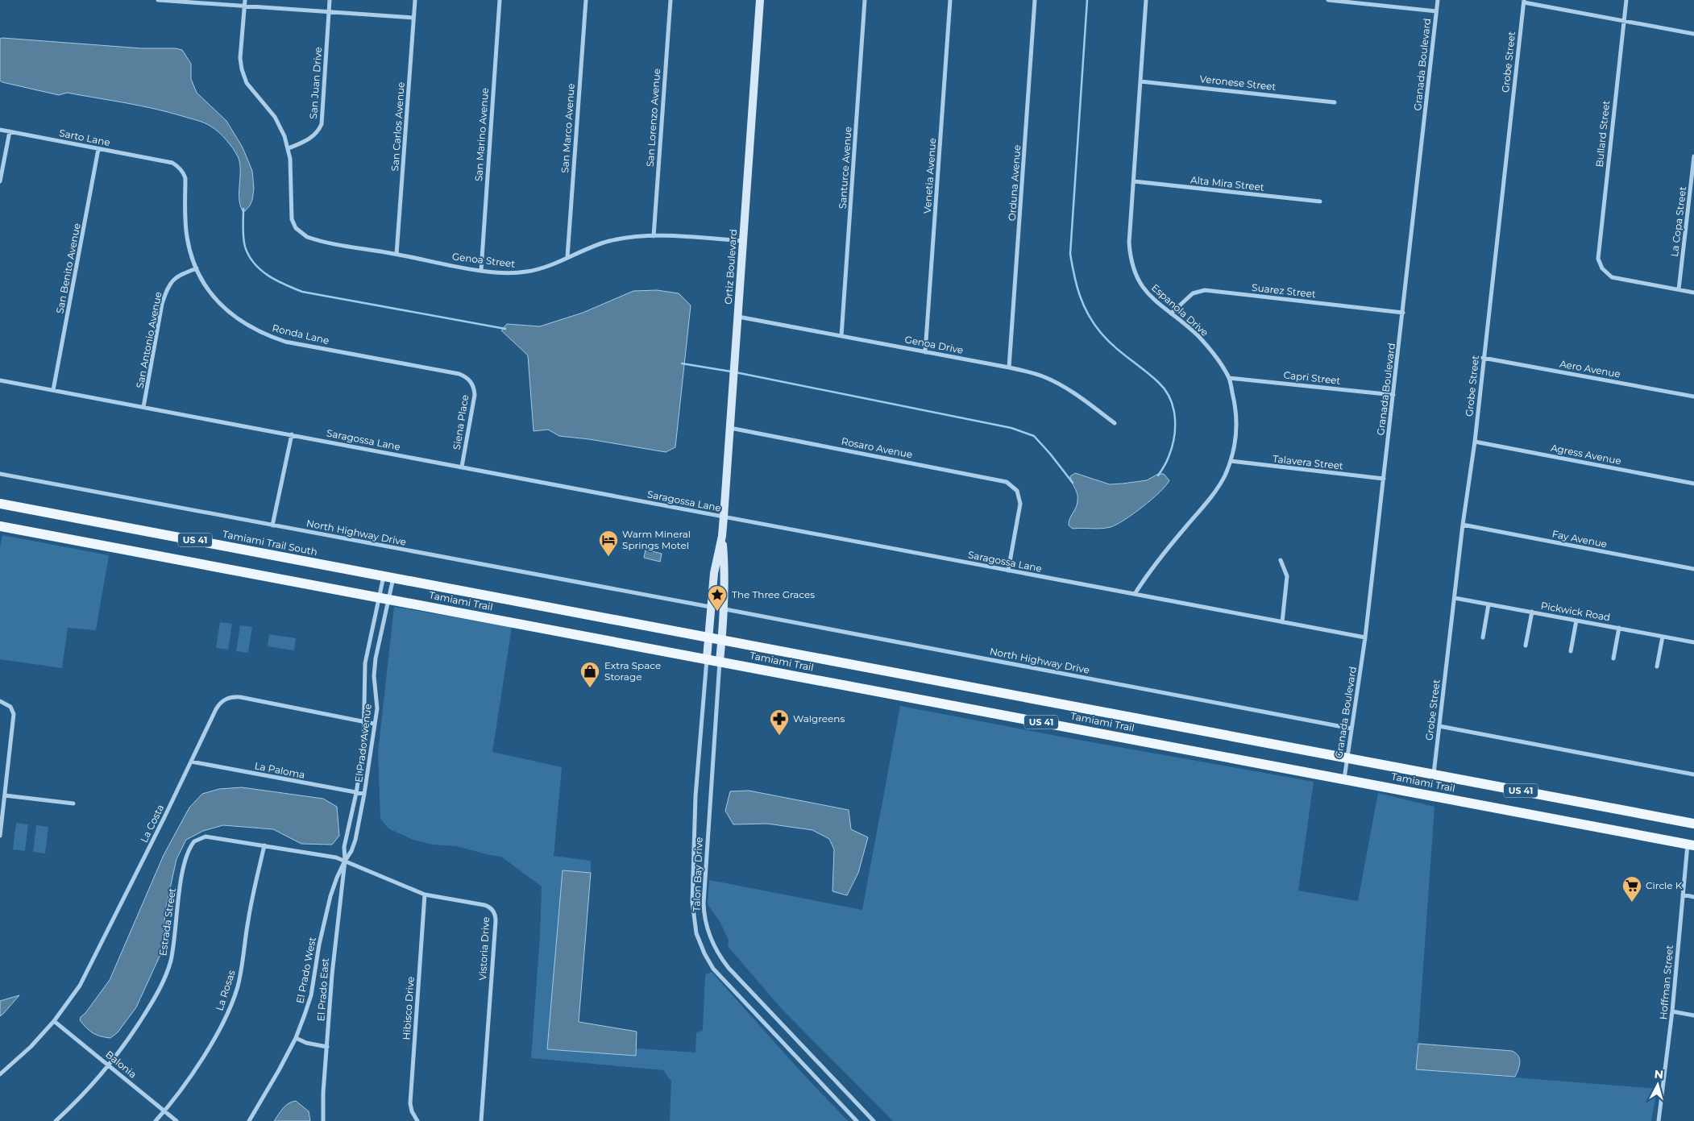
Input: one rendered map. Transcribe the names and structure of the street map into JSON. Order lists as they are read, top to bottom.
{
  "streets": {
    "main road": ["US 41", "Tamiami Trail South", "Tamiami Trail"],
    "street": [
      "Grobe Street",
      "Granada Boulevard",
      "San Juan Drive",
      "Veronese Street",
      "San Lorenzo Avenue",
      "San Carlos Avenue",
      "San Marco Avenue",
      "Bullard Street",
      "San Marino Avenue",
      "Sarto Lane",
      "Santurce Avenue",
      "Venetia Avenue",
      "Orduna Avenue",
      "Alta Mira Street",
      "La Copa Street",
      "Genoa Street",
      "Ortiz Boulevard",
      "San Benito Avenue",
      "Suarez Street",
      "Espanola Drive",
      "Ronda Lane",
      "San Antonio Avenue",
      "Genoa Drive",
      "Aero Avenue",
      "Capri Street",
      "Siena Place",
      "Saragossa Lane",
      "Rosaro Avenue",
      "Agress Avenue",
      "Talavera Street",
      "North Highway Drive",
      "Fay Avenue",
      "Pickwick Road",
      "El Prado Avenue",
      "La Paloma",
      "La Costa",
      "Talon Bay Drive",
      "Estrada Street",
      "Vistoria Drive",
      "El Prado West",
      "Hoffman Street",
      "El Prado East",
      "La Rosas",
      "Hibisco Drive",
      "Balonia"
    ]
  },
  "crossings": [
    ["Grobe Street", "Aero Avenue"],
    ["Grobe Street", "Agress Avenue"],
    ["Grobe Street", "Fay Avenue"],
    ["Grobe Street", "Tamiami Trail"],
    ["Grobe Street", "Pickwick Road"],
    ["Granada Boulevard", "Suarez Street"],
    ["Granada Boulevard", "Capri Street"],
    ["Granada Boulevard", "Saragossa Lane"],
    ["Granada Boulevard", "Talavera Street"],
    ["Granada Boulevard", "North Highway Drive"],
    ["Granada Boulevard", "Tamiami Trail"],
    ["San Juan Drive", "Genoa Street"],
    ["Veronese Street", "Espanola Drive"],
    ["San Lorenzo Avenue", "Genoa Street"],
    ["San Carlos Avenue", "Genoa Street"],
    ["San Marco Avenue", "Genoa Street"],
    ["Bullard Street", "La Copa Street"],
    ["San Marino Avenue", "Genoa Street"],
    ["Sarto Lane", "San Benito Avenue"],
    ["Sarto Lane", "Ronda Lane"],
    ["Santurce Avenue", "Genoa Drive"],
    ["Venetia Avenue", "Genoa Drive"],
    ["Orduna Avenue", "Genoa Drive"],
    ["Alta Mira Street", "Espanola Drive"],
    ["Genoa Street", "Ortiz Boulevard"],
    ["Ortiz Boulevard", "Genoa Drive"],
    ["Ortiz Boulevard", "Saragossa Lane"],
    ["Ortiz Boulevard", "Rosaro Avenue"],
    ["Ortiz Boulevard", "North Highway Drive"],
    ["Ortiz Boulevard", "Tamiami Trail"],
    ["Ortiz Boulevard", "Talon Bay Drive"],
    ["San Benito Avenue", "Saragossa Lane"],
    ["Suarez Street", "Espanola Drive"],
    ["Espanola Drive", "Capri Street"],
    ["Espanola Drive", "Saragossa Lane"],
    ["Espanola Drive", "Talavera Street"],
    ["Ronda Lane", "San Antonio Avenue"],
    ["Ronda Lane", "Siena Place"],
    ["San Antonio Avenue", "Saragossa Lane"],
    ["Siena Place", "Saragossa Lane"],
    ["Saragossa Lane", "Rosaro Avenue"],
    ["US 41", "Tamiami Trail"],
    ["US 41", "El Prado Avenue"],
    ["US 41", "El Prado East"],
    ["Tamiami Trail South", "Tamiami Trail"],
    ["Tamiami Trail South", "El Prado Avenue"],
    ["Tamiami Trail", "El Prado Avenue"],
    ["Tamiami Trail", "Talon Bay Drive"],
    ["Tamiami Trail", "Hoffman Street"],
    ["Tamiami Trail", "El Prado East"],
    ["El Prado Avenue", "La Paloma"],
    ["El Prado Avenue", "La Costa"],
    ["El Prado Avenue", "Estrada Street"],
    ["El Prado Avenue", "Vistoria Drive"],
    ["El Prado Avenue", "El Prado West"],
    ["El Prado Avenue", "El Prado East"],
    ["La Paloma", "La Costa"],
    ["La Paloma", "El Prado East"],
    ["La Costa", "El Prado East"],
    ["La Costa", "Balonia"],
    ["Estrada Street", "Vistoria Drive"],
    ["Estrada Street", "El Prado West"],
    ["Estrada Street", "El Prado East"],
    ["Estrada Street", "La Rosas"],
    ["Estrada Street", "Balonia"],
    ["Vistoria Drive", "El Prado West"],
    ["Vistoria Drive", "El Prado East"],
    ["Vistoria Drive", "Hibisco Drive"],
    ["El Prado West", "El Prado East"],
    ["La Rosas", "Balonia"]
  ],
  "places": {
    "hotel": ["Warm Mineral Springs Motel"],
    "place": ["The Three Graces"],
    "shop": ["Extra Space Storage"],
    "pharmacy": ["Walgreens"],
    "supermarket": ["Circle K"]
  },
  "north": "top"
}
